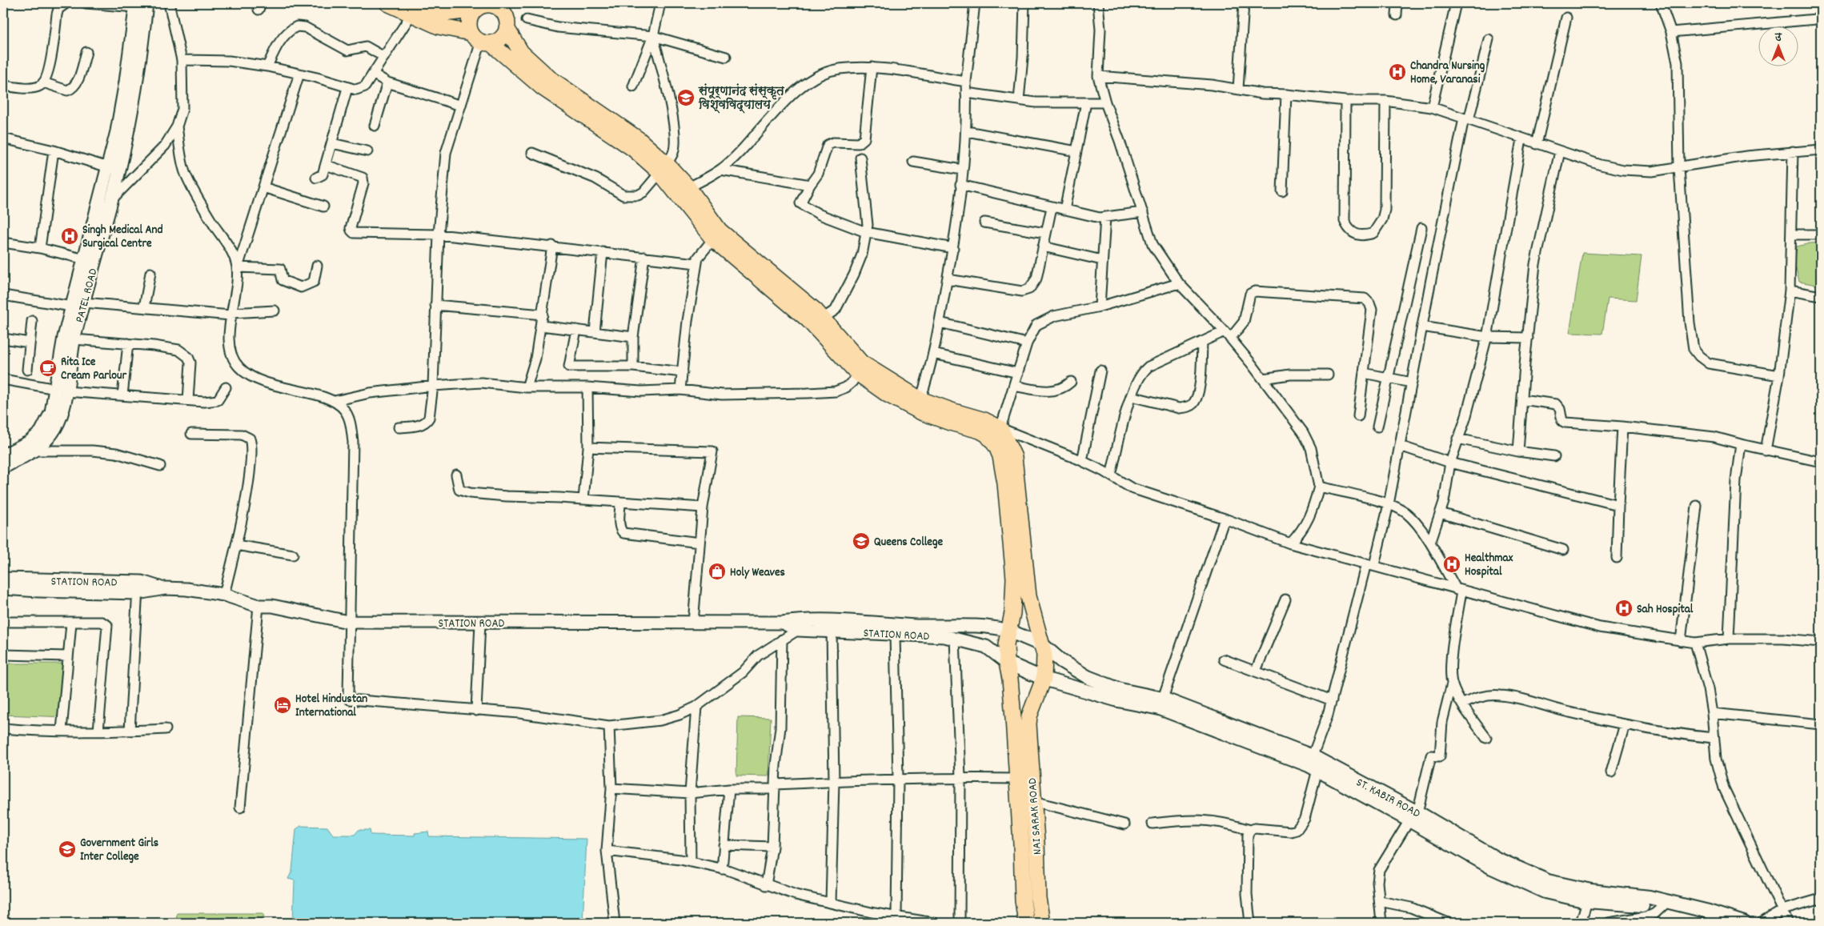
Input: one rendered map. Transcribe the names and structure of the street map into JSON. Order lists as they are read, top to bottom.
{
  "streets": {
    "main road": ["ST. KABIR ROAD", "NAI SARAK ROAD"],
    "street": ["PATEL ROAD", "STATION ROAD"]
  },
  "crossings": [
    ["STATION ROAD", "ST. KABIR ROAD"],
    ["STATION ROAD", "NAI SARAK ROAD"],
    ["ST. KABIR ROAD", "NAI SARAK ROAD"]
  ],
  "places": {
    "hospital": [
      "Chandra Nursing Home, Varanasi",
      "Singh Medical And Surgical Centre",
      "Healthmax Hospital",
      "Sah Hospital"
    ],
    "school or university": ["संपूर्णानंद संस्कृत विश्वविद्यालय", "Queens College", "Government Girls Inter College"],
    "cafe": ["Rita Ice Cream Parlour"],
    "shop": ["Holy Weaves"],
    "hotel": ["Hotel Hindustan International"]
  },
  "north": "top"
}
